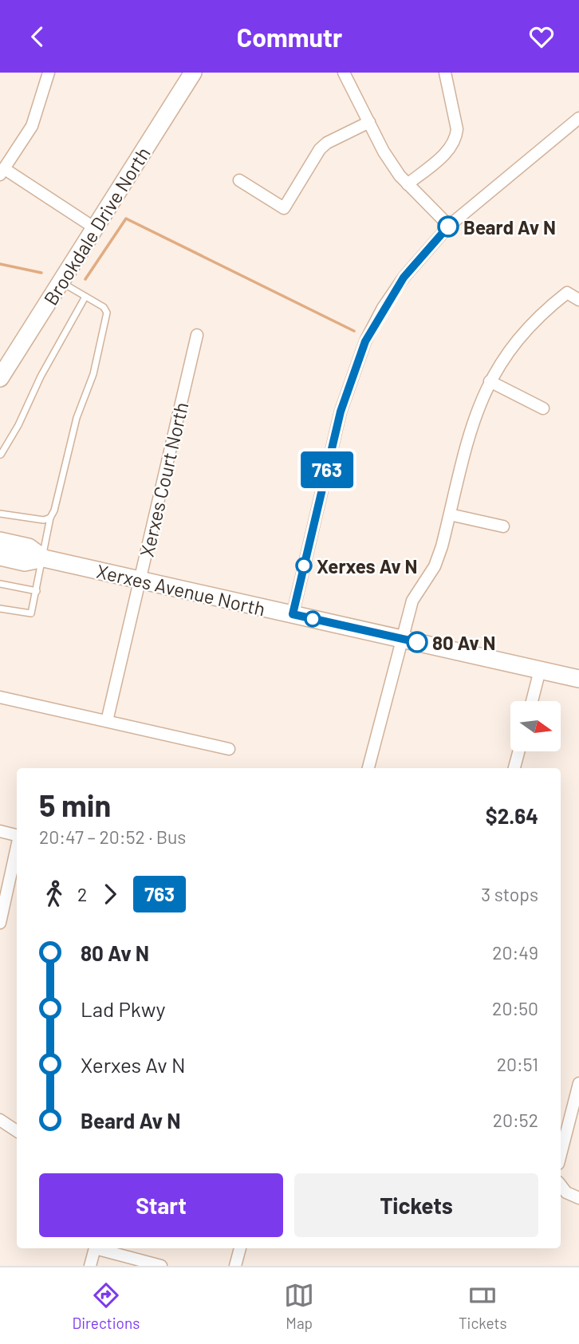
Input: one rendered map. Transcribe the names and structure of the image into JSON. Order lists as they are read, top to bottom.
{
  "streets": {
    "street": ["Brookdale Drive North", "Xerxes Court North", "Xerxes Avenue North"]
  },
  "crossings": [
    ["Xerxes Court North", "Xerxes Avenue North"]
  ],
  "places": ["Beard Av N", "Xerxes Av N", "80 Av N"],
  "lines": ["bus line 763"],
  "north": "right",
  "page": {
    "header": "Commutr",
    "on_map": "763",
    "heading": ["5 min", "20:47 – 20:52 · Bus", "$2.64"],
    "legs": ["2", "763", "3 stops"],
    "list": [
      {
        "name": "80 Av N",
        "value": "20:49"
      },
      {
        "name": "Lad Pkwy",
        "value": "20:50"
      },
      {
        "name": "Xerxes Av N",
        "value": "20:51"
      },
      {
        "name": "Beard Av N",
        "value": "20:52"
      }
    ],
    "buttons": ["Start", "Tickets"],
    "tabs": ["Directions", "Map", "Tickets"]
  }
}
